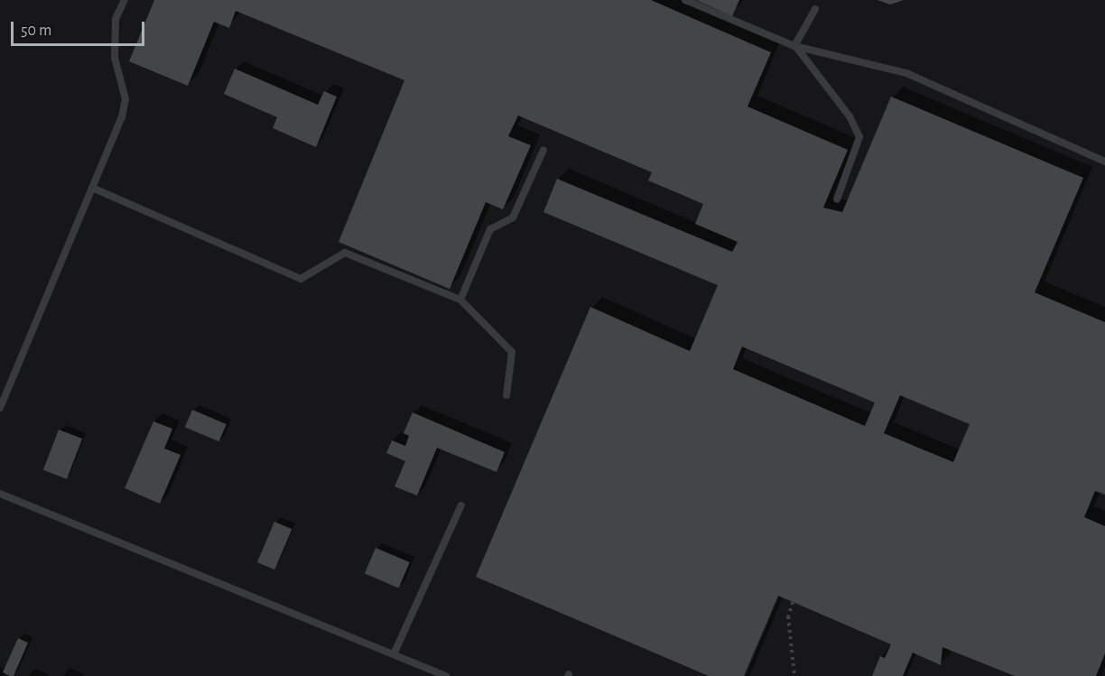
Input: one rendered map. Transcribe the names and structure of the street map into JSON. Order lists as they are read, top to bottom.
{
  "scale_bar": "50 m"
}
